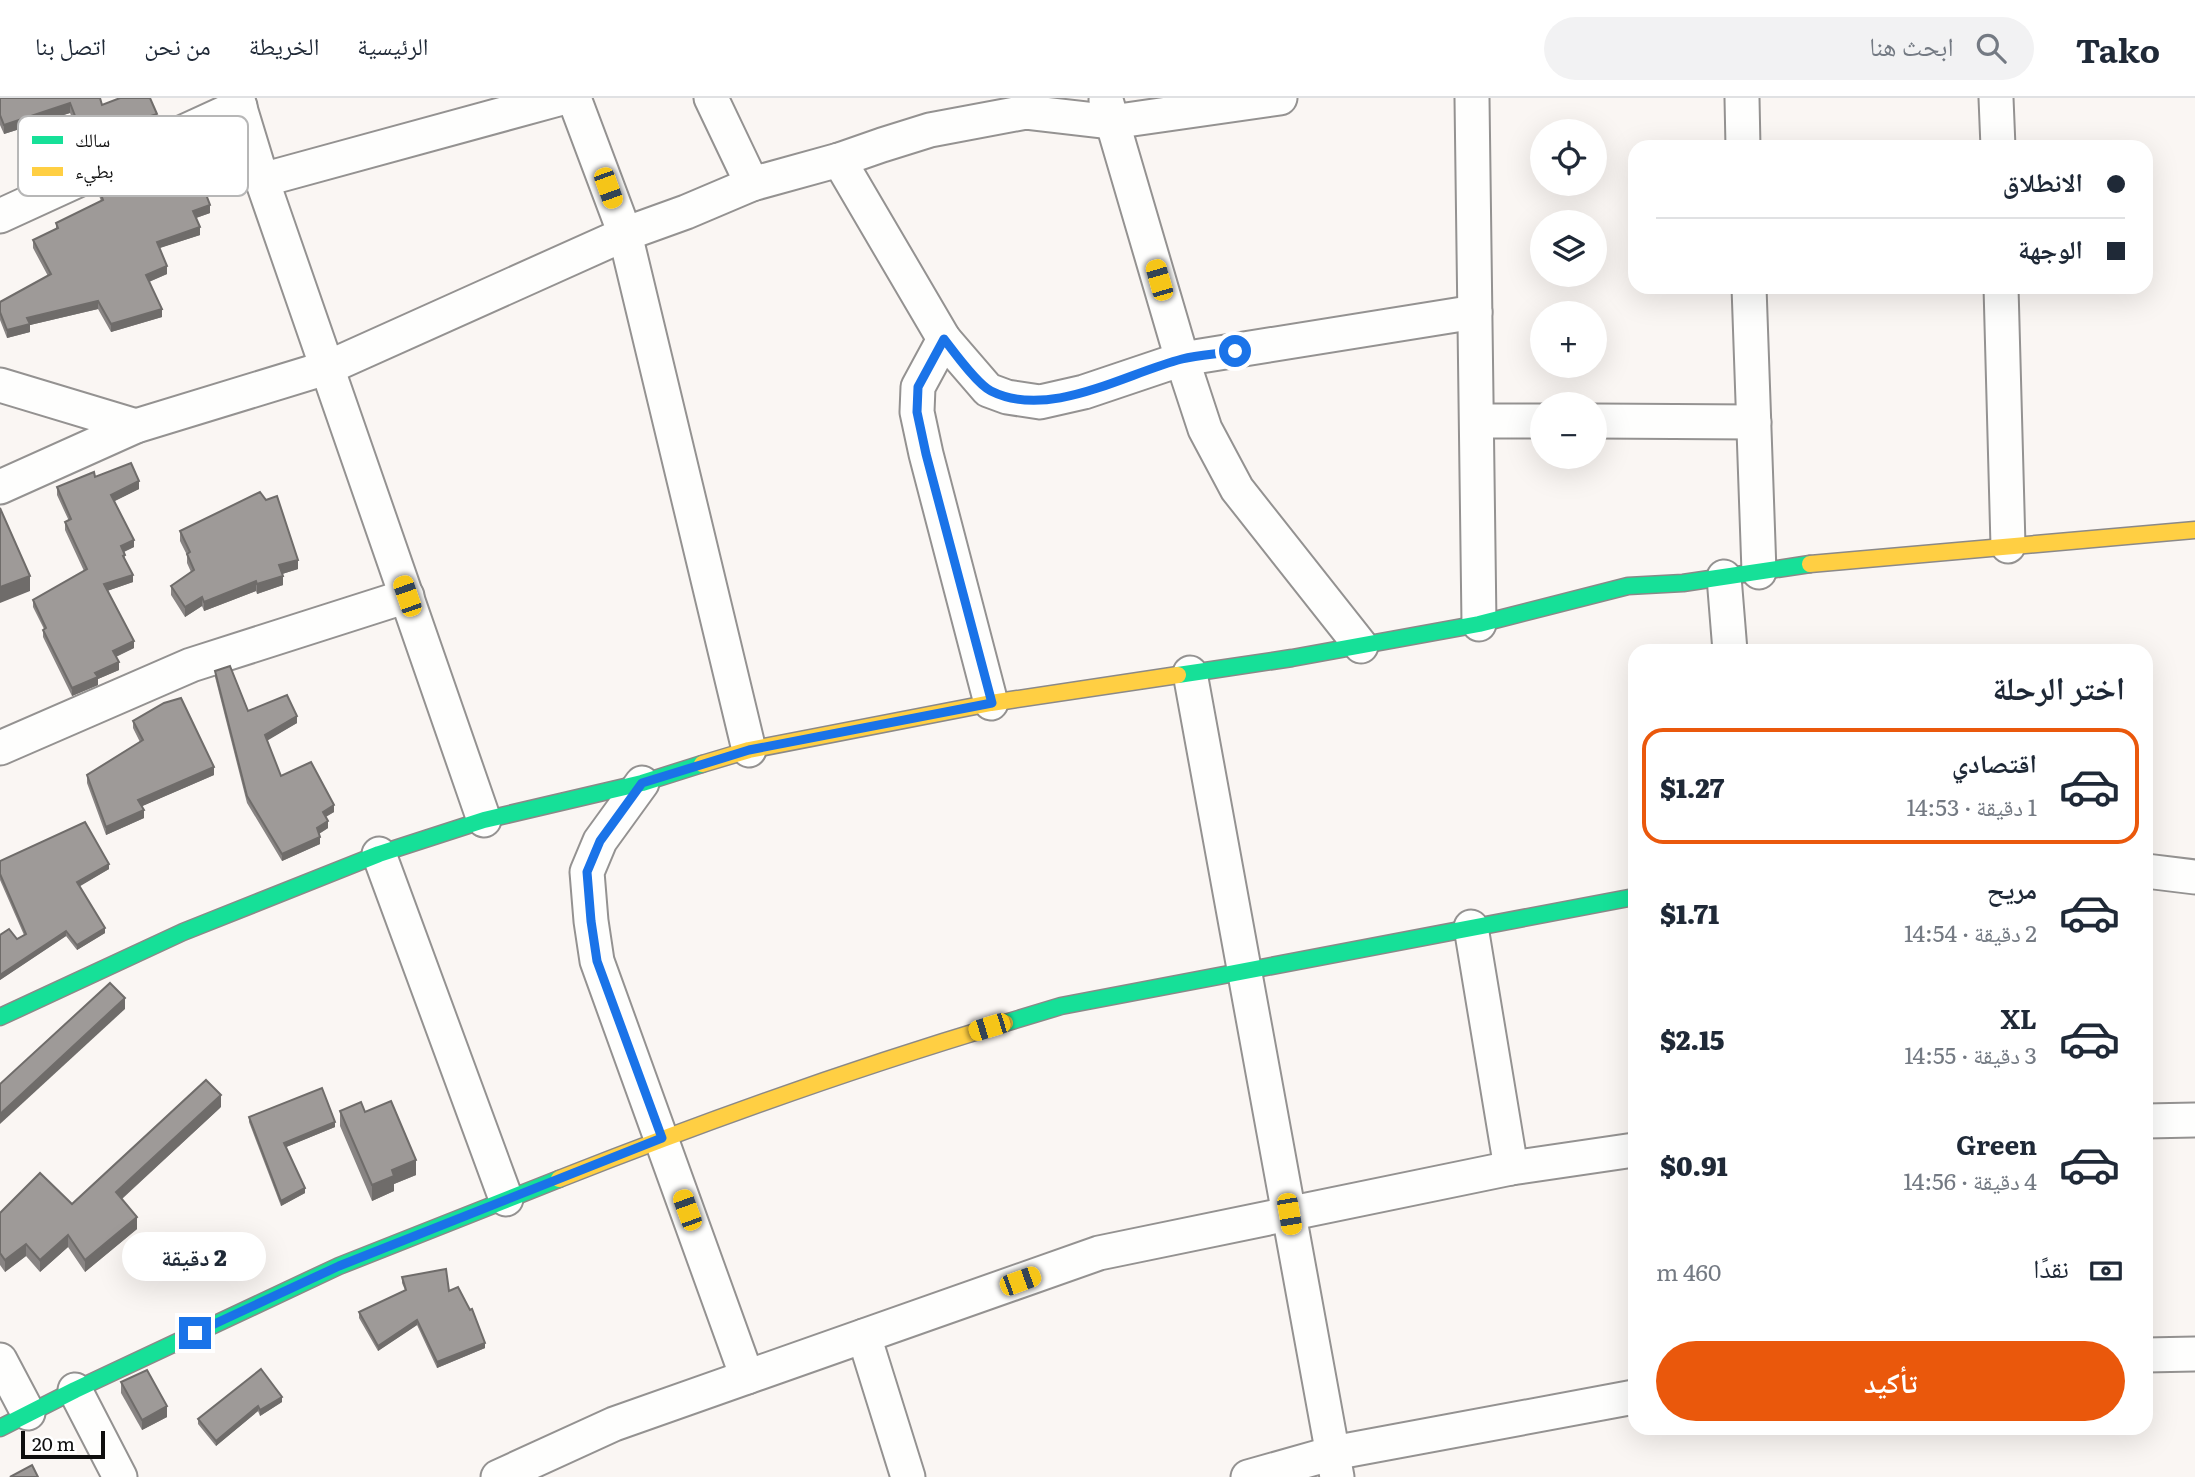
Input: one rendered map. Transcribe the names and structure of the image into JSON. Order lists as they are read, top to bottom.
{
  "legend": ["سالك", "بطيء"],
  "scale_bar": "20 m",
  "page": {
    "header": "Tako",
    "search": "ابحث هنا",
    "nav": [
      "الرئيسية",
      "الخريطة",
      "من نحن",
      "اتصل بنا"
    ],
    "map_buttons": ["+", "−"],
    "banner": ["الانطلاق", "الوجهة"],
    "heading": "اختر الرحلة",
    "list": [
      {
        "name": "اقتصادي",
        "note": "1 دقيقة · 14:53",
        "value": "$1.27"
      },
      {
        "name": "مريح",
        "note": "2 دقيقة · 14:54",
        "value": "$1.71"
      },
      {
        "name": "XL",
        "note": "3 دقيقة · 14:55",
        "value": "$2.15"
      },
      {
        "name": "Green",
        "note": "4 دقيقة · 14:56",
        "value": "$0.91"
      }
    ],
    "bubble": "2 دقيقة",
    "pay": ["نقدًا", "460 m"],
    "buttons": "تأكيد",
    "scale": "20 m"
  }
}
